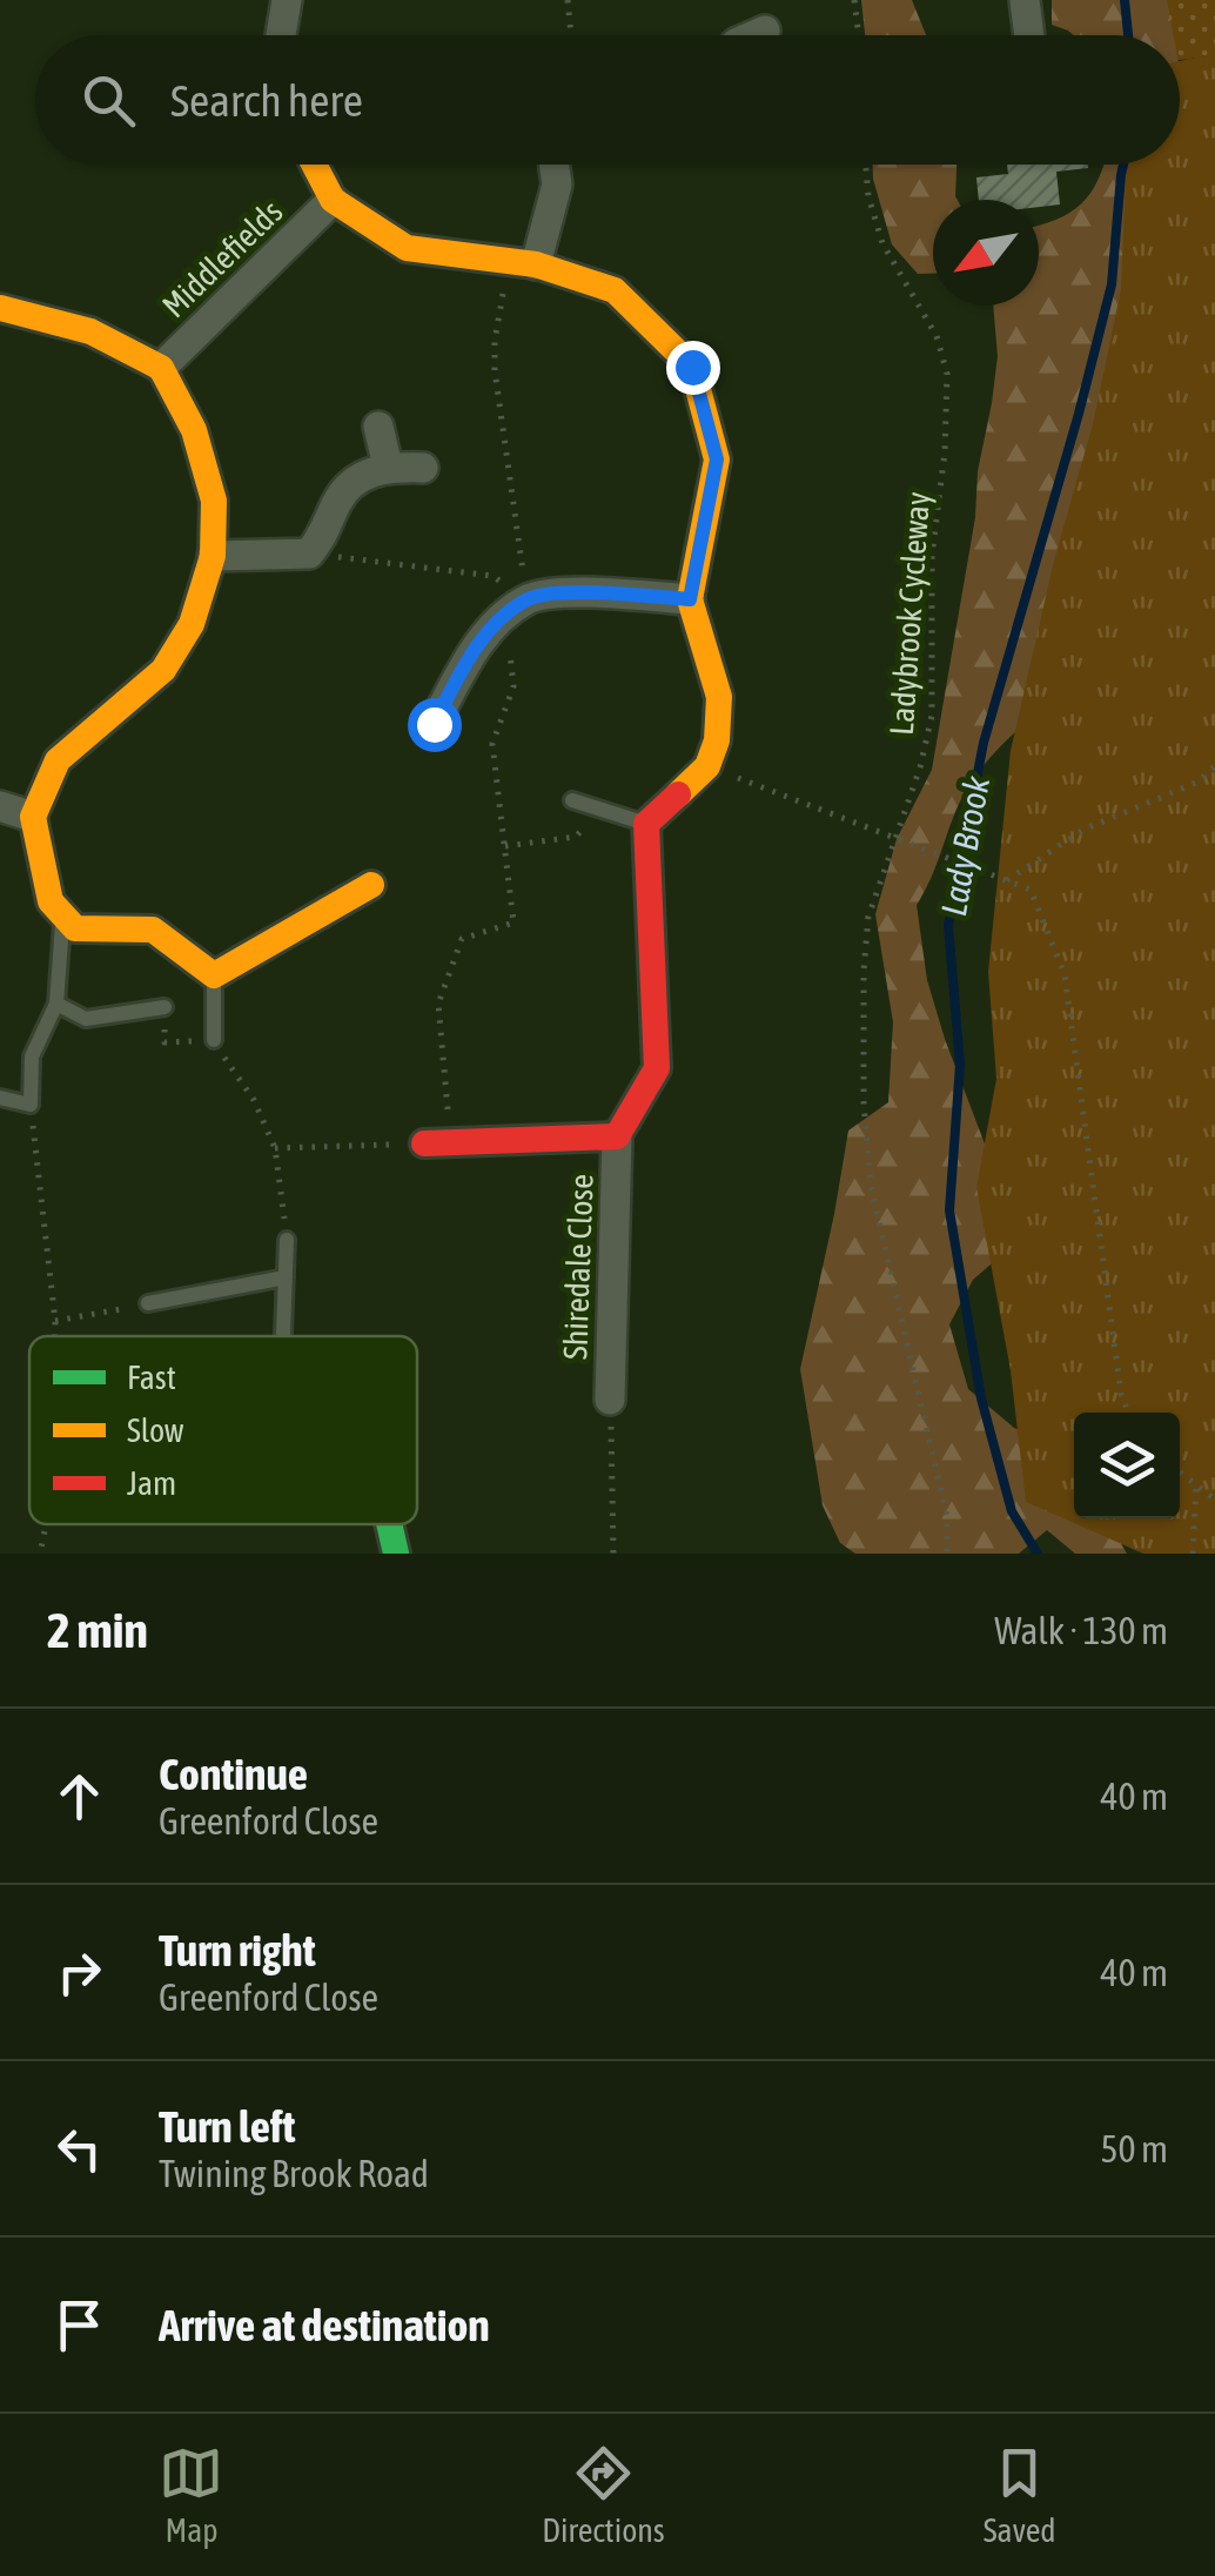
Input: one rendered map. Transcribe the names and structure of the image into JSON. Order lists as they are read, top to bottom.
{
  "streets": {
    "street": ["Middlefields", "Shiredale Close"],
    "path": ["Ladybrook Cycleway"]
  },
  "water": ["Lady Brook"],
  "legend": ["Fast", "Slow", "Jam"],
  "north": "bottom left",
  "page": {
    "search": "Search here",
    "heading": ["2 min", "Walk · 130 m"],
    "list": [
      ["Continue", "Greenford Close", "40 m"],
      ["Turn right", "Greenford Close", "40 m"],
      ["Turn left", "Twining Brook Road", "50 m"],
      "Arrive at destination"
    ],
    "nav": ["Map", "Directions", "Saved"]
  }
}
